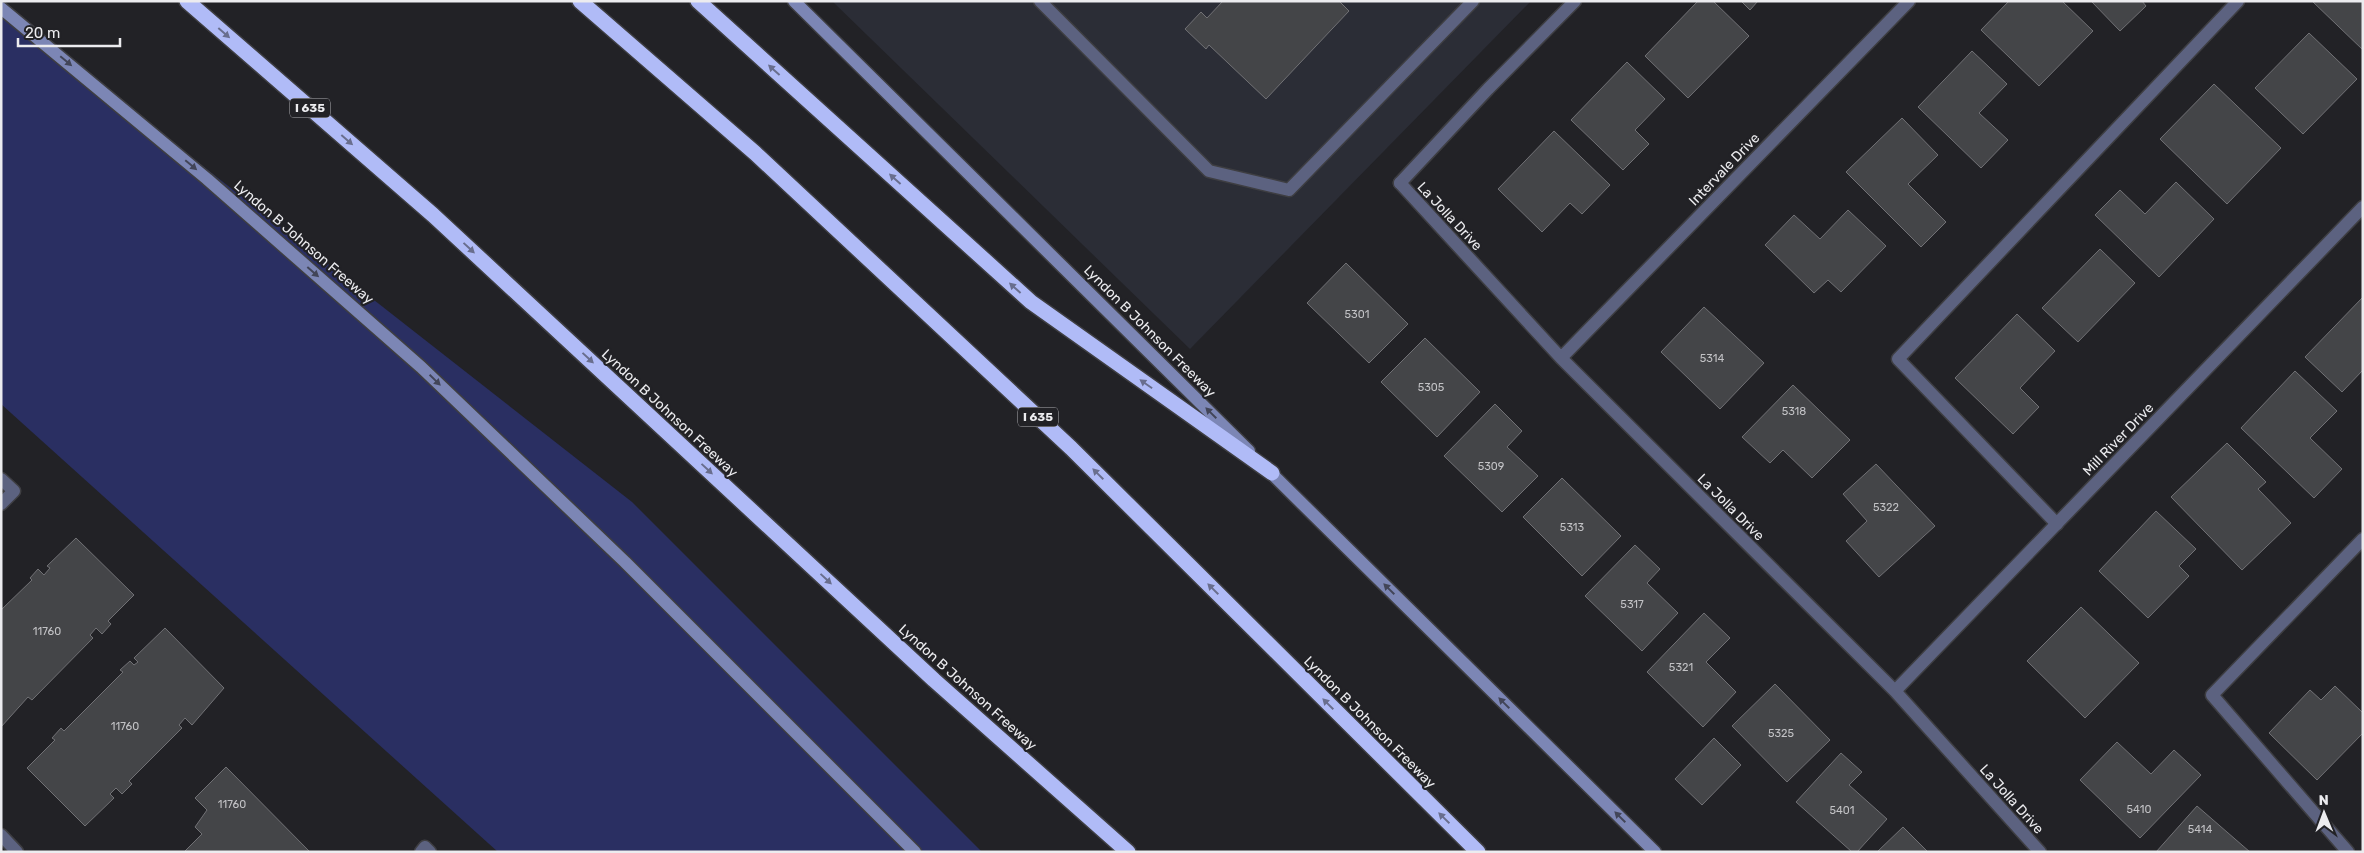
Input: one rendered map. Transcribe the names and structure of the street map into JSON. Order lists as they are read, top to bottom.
{
  "streets": {
    "highway": ["I 635", "Lyndon B Johnson Freeway"],
    "street": ["Intervale Drive", "La Jolla Drive", "Mill River Drive"]
  },
  "crossings": [
    ["Intervale Drive", "La Jolla Drive"],
    ["La Jolla Drive", "Mill River Drive"]
  ],
  "house_numbers": [
    "5301",
    "5314",
    "5305",
    "5318",
    "5309",
    "5322",
    "5313",
    "5317",
    "11760",
    "5321",
    "11760",
    "5325",
    "11760",
    "5410",
    "5401",
    "5414"
  ],
  "scale_bar": "20 m",
  "north": "top"
}
